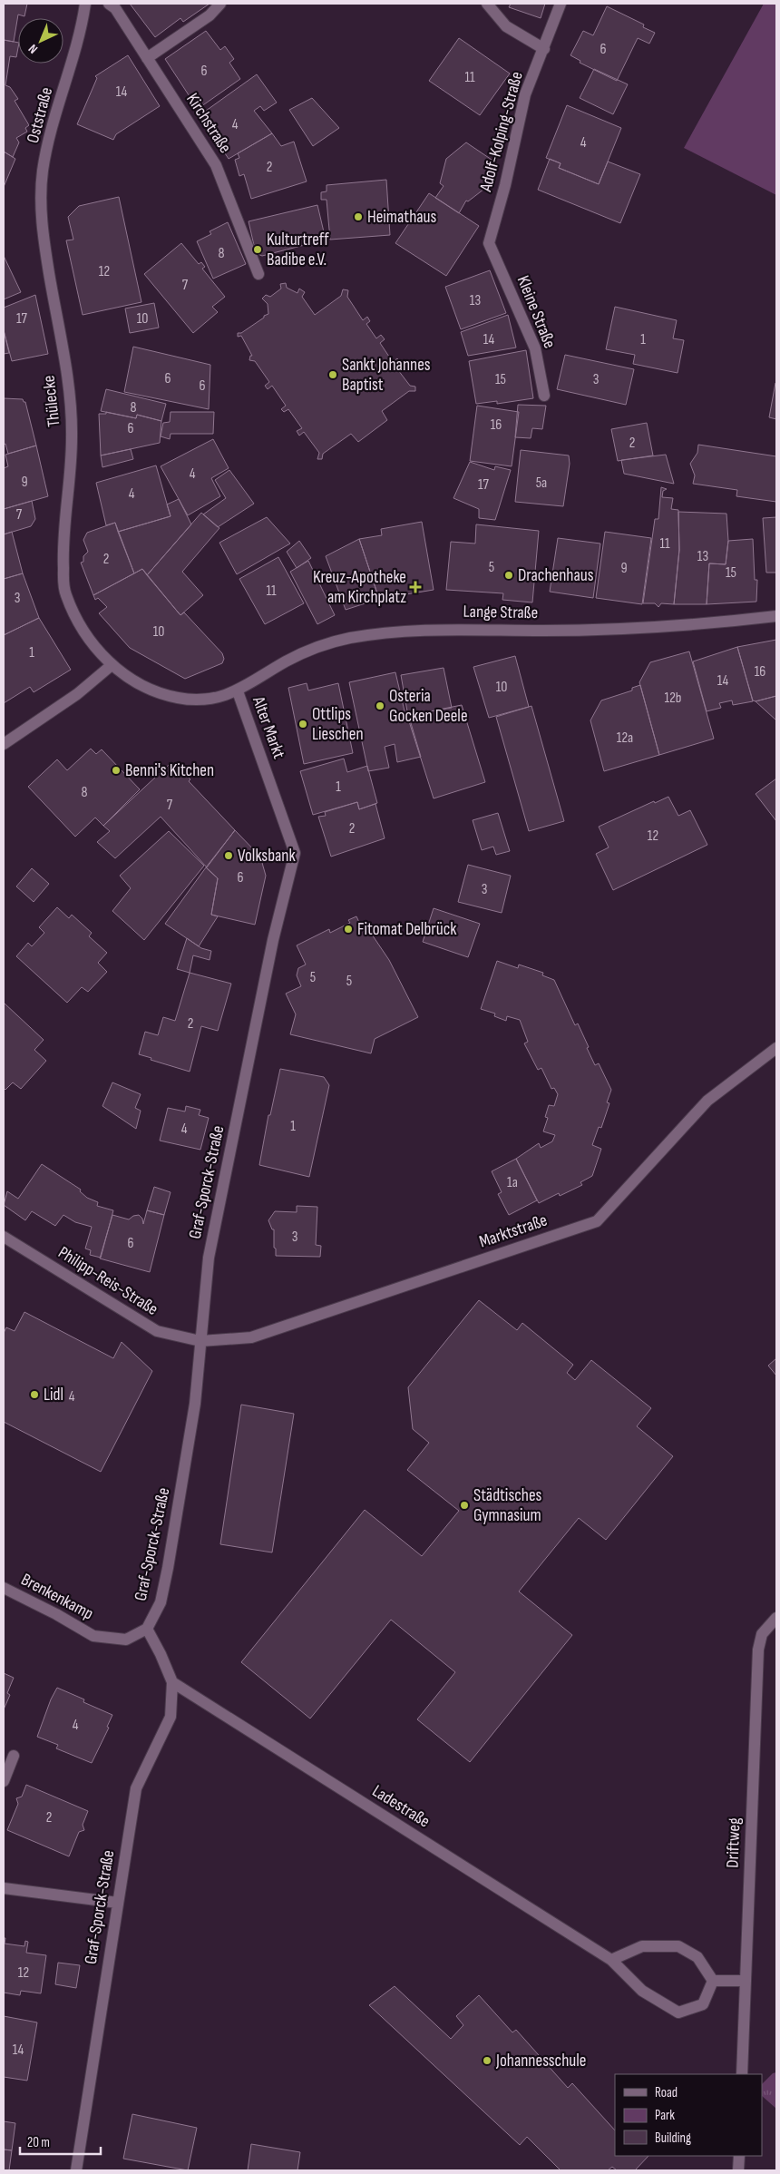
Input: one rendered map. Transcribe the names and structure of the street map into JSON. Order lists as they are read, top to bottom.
{
  "streets": {
    "street": [
      "Oststraße",
      "Kirchstraße",
      "Adolf-Kolping-Straße",
      "Kleine Straße",
      "Thülecke",
      "Lange Straße",
      "Alter Markt",
      "Graf-Sporck-Straße",
      "Marktstraße",
      "Philipp-Reis-Straße",
      "Brenkenkamp",
      "Ladestraße",
      "Driftweg"
    ]
  },
  "crossings": [
    ["Oststraße", "Thülecke"],
    ["Adolf-Kolping-Straße", "Kleine Straße"],
    ["Thülecke", "Alter Markt"],
    ["Lange Straße", "Alter Markt"],
    ["Alter Markt", "Graf-Sporck-Straße"],
    ["Graf-Sporck-Straße", "Marktstraße"],
    ["Graf-Sporck-Straße", "Philipp-Reis-Straße"],
    ["Graf-Sporck-Straße", "Brenkenkamp"],
    ["Graf-Sporck-Straße", "Ladestraße"],
    ["Marktstraße", "Philipp-Reis-Straße"]
  ],
  "places": {
    "other": [
      "Heimathaus",
      "Kulturtreff Badibe e.V.",
      "Sankt Johannes Baptist",
      "Drachenhaus",
      "Osteria Gocken Deele",
      "Ottlips Lieschen",
      "Benni's Kitchen",
      "Volksbank",
      "Fitomat Delbrück",
      "Lidl",
      "Städtisches Gymnasium",
      "Johannesschule"
    ],
    "health": ["Kreuz-Apotheke am Kirchplatz"]
  },
  "house_numbers": [
    "6",
    "6",
    "11",
    "14",
    "4",
    "4",
    "2",
    "8",
    "12",
    "7",
    "13",
    "17",
    "10",
    "14",
    "1",
    "6",
    "15",
    "3",
    "6",
    "8",
    "16",
    "6",
    "2",
    "4",
    "9",
    "5a",
    "17",
    "4",
    "7",
    "11",
    "13",
    "2",
    "5",
    "9",
    "15",
    "11",
    "3",
    "10",
    "1",
    "16",
    "14",
    "10",
    "12b",
    "12a",
    "1",
    "8",
    "7",
    "2",
    "12",
    "6",
    "3",
    "5",
    "5",
    "2",
    "1",
    "4",
    "1a",
    "3",
    "6",
    "4",
    "4",
    "2",
    "12",
    "14"
  ],
  "legend": ["Road", "Park", "Building"],
  "scale_bar": "20 m",
  "north": "bottom left"
}
